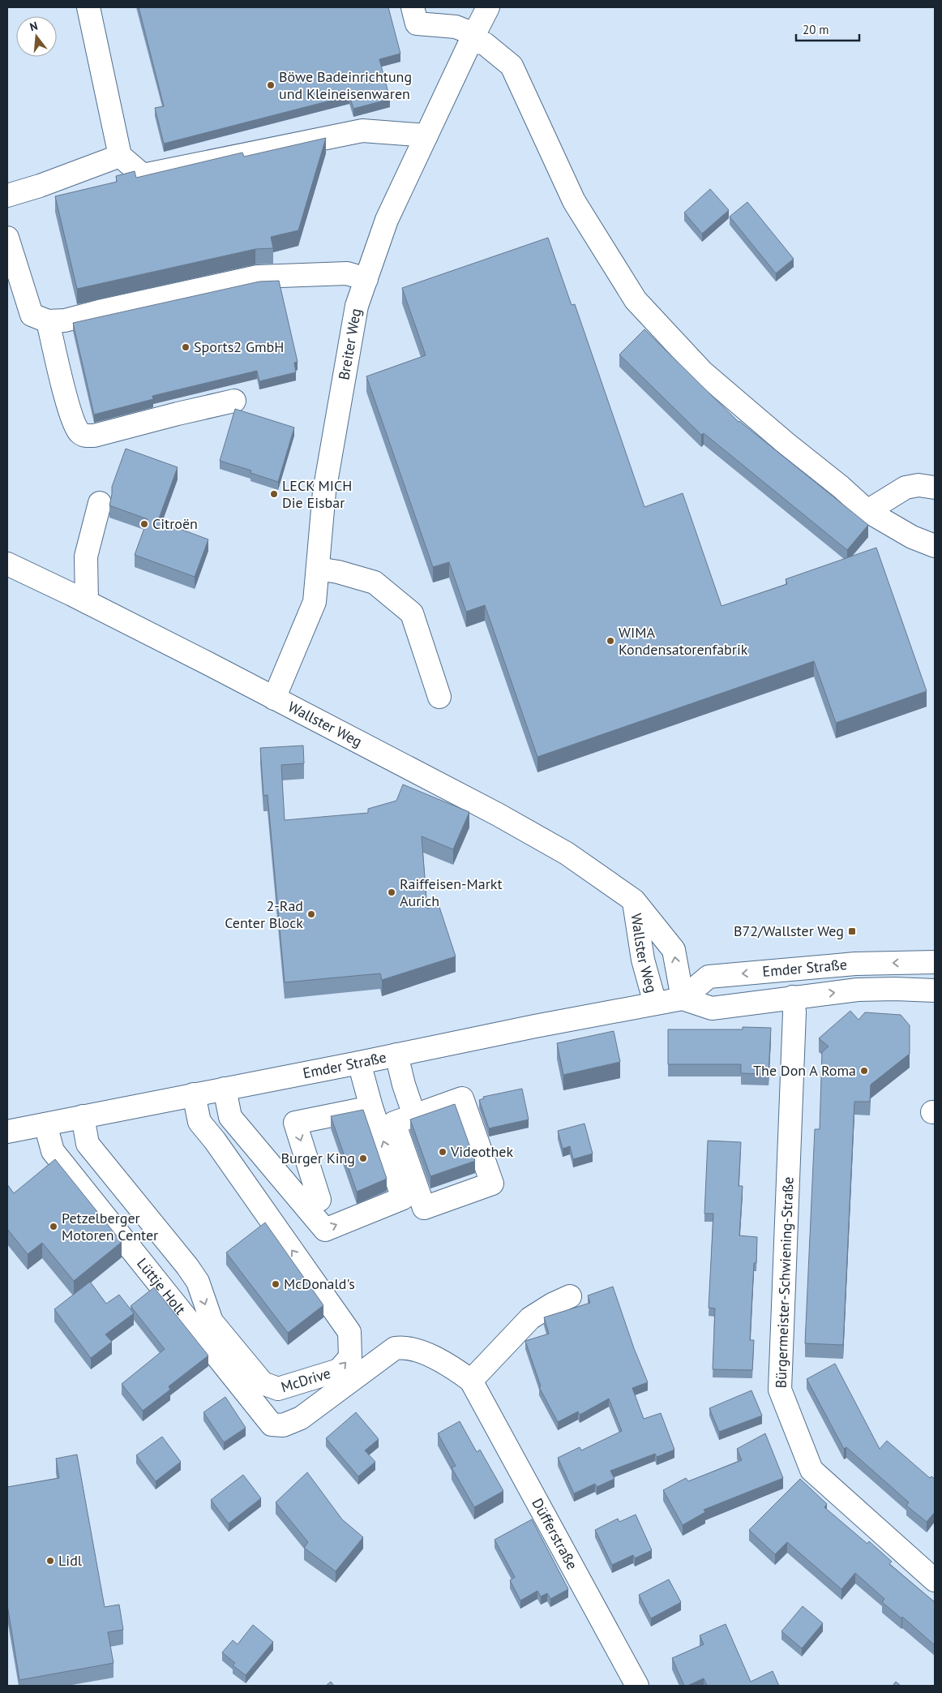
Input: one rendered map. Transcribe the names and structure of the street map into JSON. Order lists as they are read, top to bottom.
{
  "streets": {
    "street": [
      "Breiter Weg",
      "Wallster Weg",
      "Emder Straße",
      "Bürgermeister-Schwiening-Straße",
      "Lüttje Holt",
      "McDrive",
      "Düfferstraße"
    ]
  },
  "crossings": [
    ["Breiter Weg", "Wallster Weg"],
    ["Wallster Weg", "Emder Straße"],
    ["Emder Straße", "Bürgermeister-Schwiening-Straße"],
    ["Emder Straße", "Lüttje Holt"],
    ["Emder Straße", "McDrive"],
    ["Lüttje Holt", "Düfferstraße"]
  ],
  "places": {
    "other": [
      "Böwe Badeinrichtung und Kleineisenwaren",
      "Sports2 GmbH",
      "LECK MICH Die Eisbar",
      "Citroën",
      "WIMA Kondensatorenfabrik",
      "Raiffeisen-Markt Aurich",
      "2-Rad Center Block",
      "The Don A Roma",
      "Videothek",
      "Burger King",
      "Petzelberger Motoren Center",
      "McDonald's",
      "Lidl"
    ],
    "transit": ["B72/Wallster Weg"]
  },
  "scale_bar": "20 m",
  "north": "top"
}
